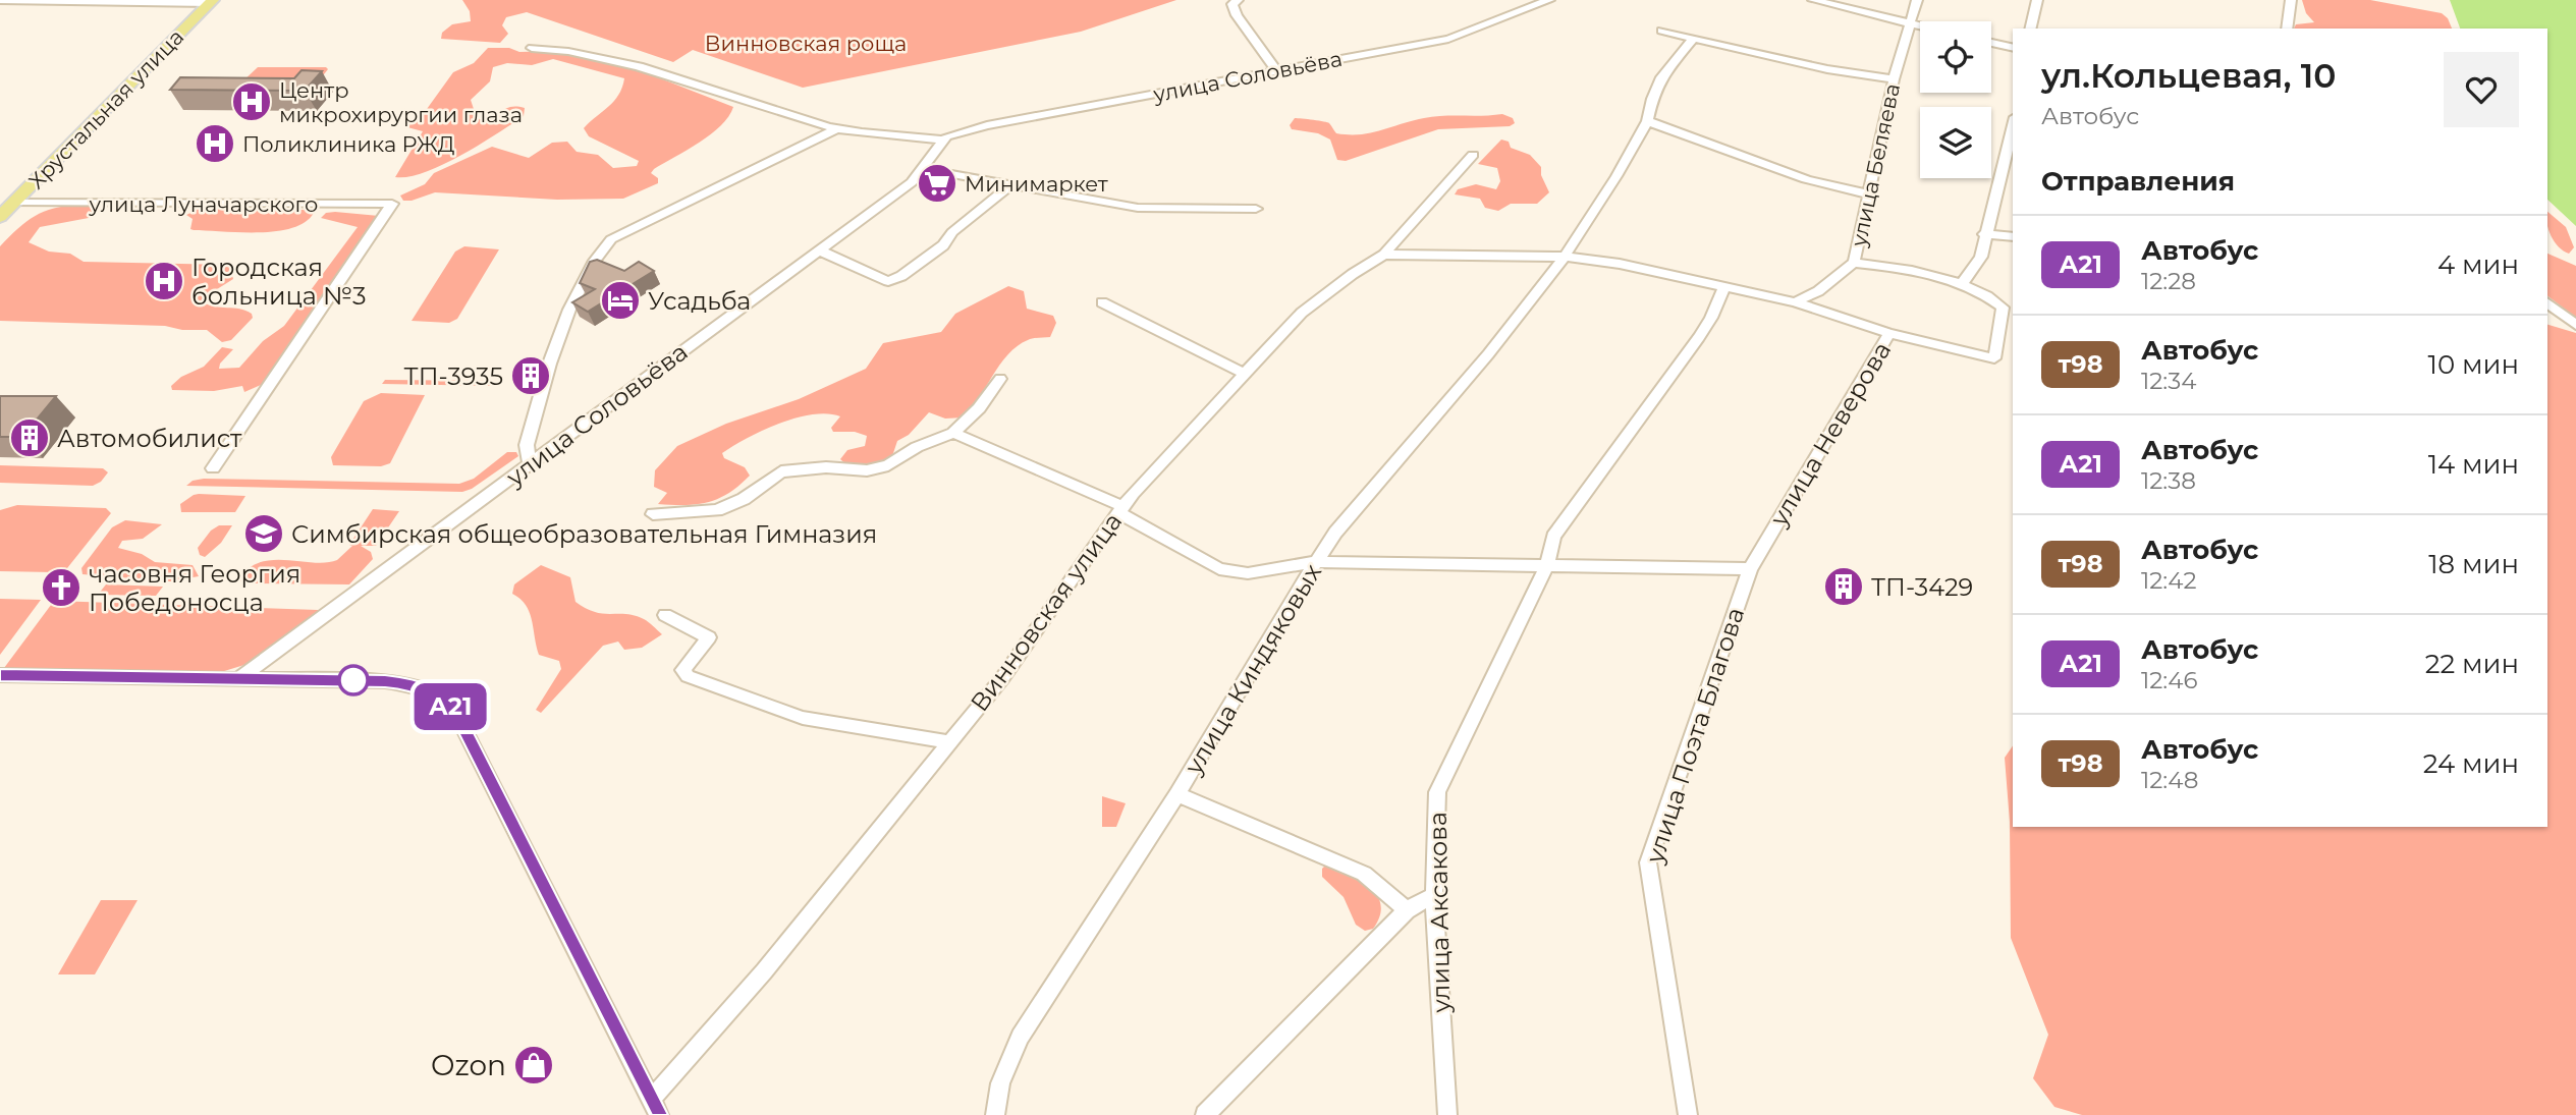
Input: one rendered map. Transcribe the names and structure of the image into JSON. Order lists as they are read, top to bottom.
{
  "streets": {
    "main road": ["Хрустальная улица"],
    "street": [
      "улица Соловьёва",
      "улица Беляева",
      "улица Луначарского",
      "улица Неверова",
      "Винновская улица",
      "улица Киндяковых",
      "улица Поэта Благова",
      "улица Аксакова"
    ]
  },
  "crossings": [
    ["Хрустальная улица", "улица Луначарского"],
    ["улица Неверова", "улица Поэта Благова"]
  ],
  "parks": ["Винновская роща"],
  "places": {
    "hospital": ["Центр микрохирургии глаза", "Поликлиника РЖД", "Городская больница №3"],
    "supermarket": ["Минимаркет"],
    "hotel": ["Усадьба"],
    "building": ["ТП-3935", "Автомобилист", "ТП-3429"],
    "school or university": ["Симбирская общеобразовательная Гимназия"],
    "church": ["часовня Георгия Победоносца"],
    "shop": ["Ozon"]
  },
  "lines": ["bus line А21"],
  "page": {
    "on_map": "А21",
    "heading": [
      ["ул.Кольцевая, 10", "Автобус"],
      "Отправления"
    ],
    "list": [
      {
        "mark": "А21",
        "name": "Автобус",
        "note": "12:28",
        "value": "4 мин"
      },
      {
        "mark": "т98",
        "name": "Автобус",
        "note": "12:34",
        "value": "10 мин"
      },
      {
        "mark": "А21",
        "name": "Автобус",
        "note": "12:38",
        "value": "14 мин"
      },
      {
        "mark": "т98",
        "name": "Автобус",
        "note": "12:42",
        "value": "18 мин"
      },
      {
        "mark": "А21",
        "name": "Автобус",
        "note": "12:46",
        "value": "22 мин"
      },
      {
        "mark": "т98",
        "name": "Автобус",
        "note": "12:48",
        "value": "24 мин"
      }
    ]
  }
}
